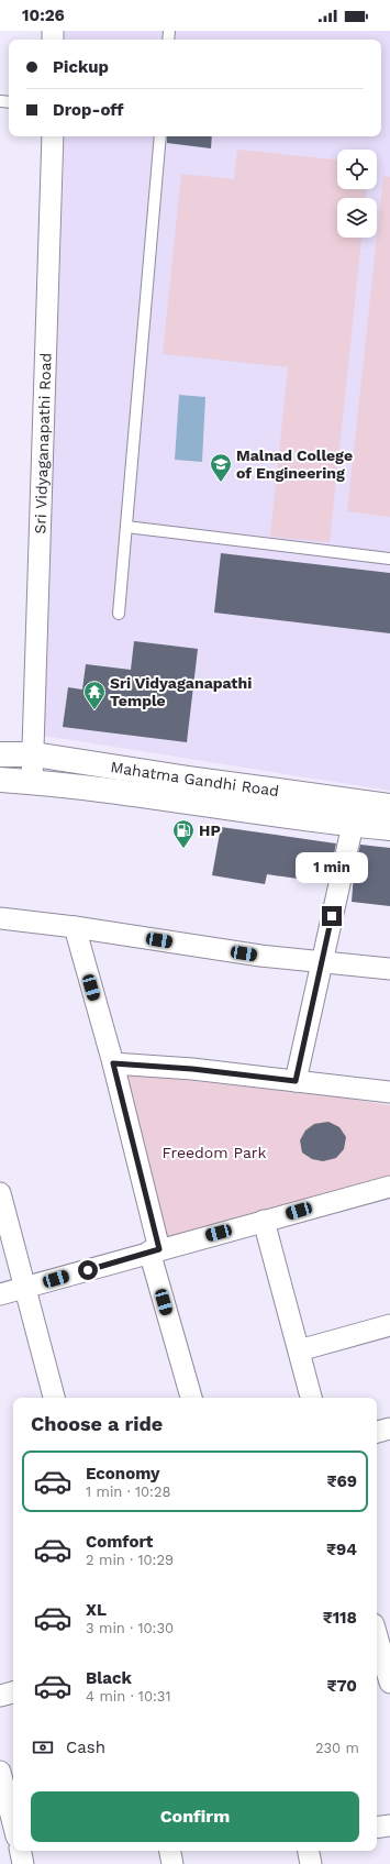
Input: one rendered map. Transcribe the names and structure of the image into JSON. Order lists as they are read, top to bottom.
{
  "streets": {
    "street": ["Sri Vidyaganapathi Road", "Mahatma Gandhi Road"]
  },
  "crossings": [
    ["Sri Vidyaganapathi Road", "Mahatma Gandhi Road"]
  ],
  "parks": ["Freedom Park"],
  "places": {
    "school or university": ["Malnad College of Engineering"],
    "temple": ["Sri Vidyaganapathi Temple"],
    "fuel station": ["HP"]
  },
  "page": {
    "status": "10:26",
    "banner": ["Pickup", "Drop-off"],
    "bubble": "1 min",
    "heading": "Choose a ride",
    "list": [
      {
        "name": "Economy",
        "note": "1 min · 10:28",
        "value": "₹69"
      },
      {
        "name": "Comfort",
        "note": "2 min · 10:29",
        "value": "₹94"
      },
      {
        "name": "XL",
        "note": "3 min · 10:30",
        "value": "₹118"
      },
      {
        "name": "Black",
        "note": "4 min · 10:31",
        "value": "₹70"
      }
    ],
    "pay": ["Cash", "230 m"],
    "buttons": "Confirm"
  }
}
